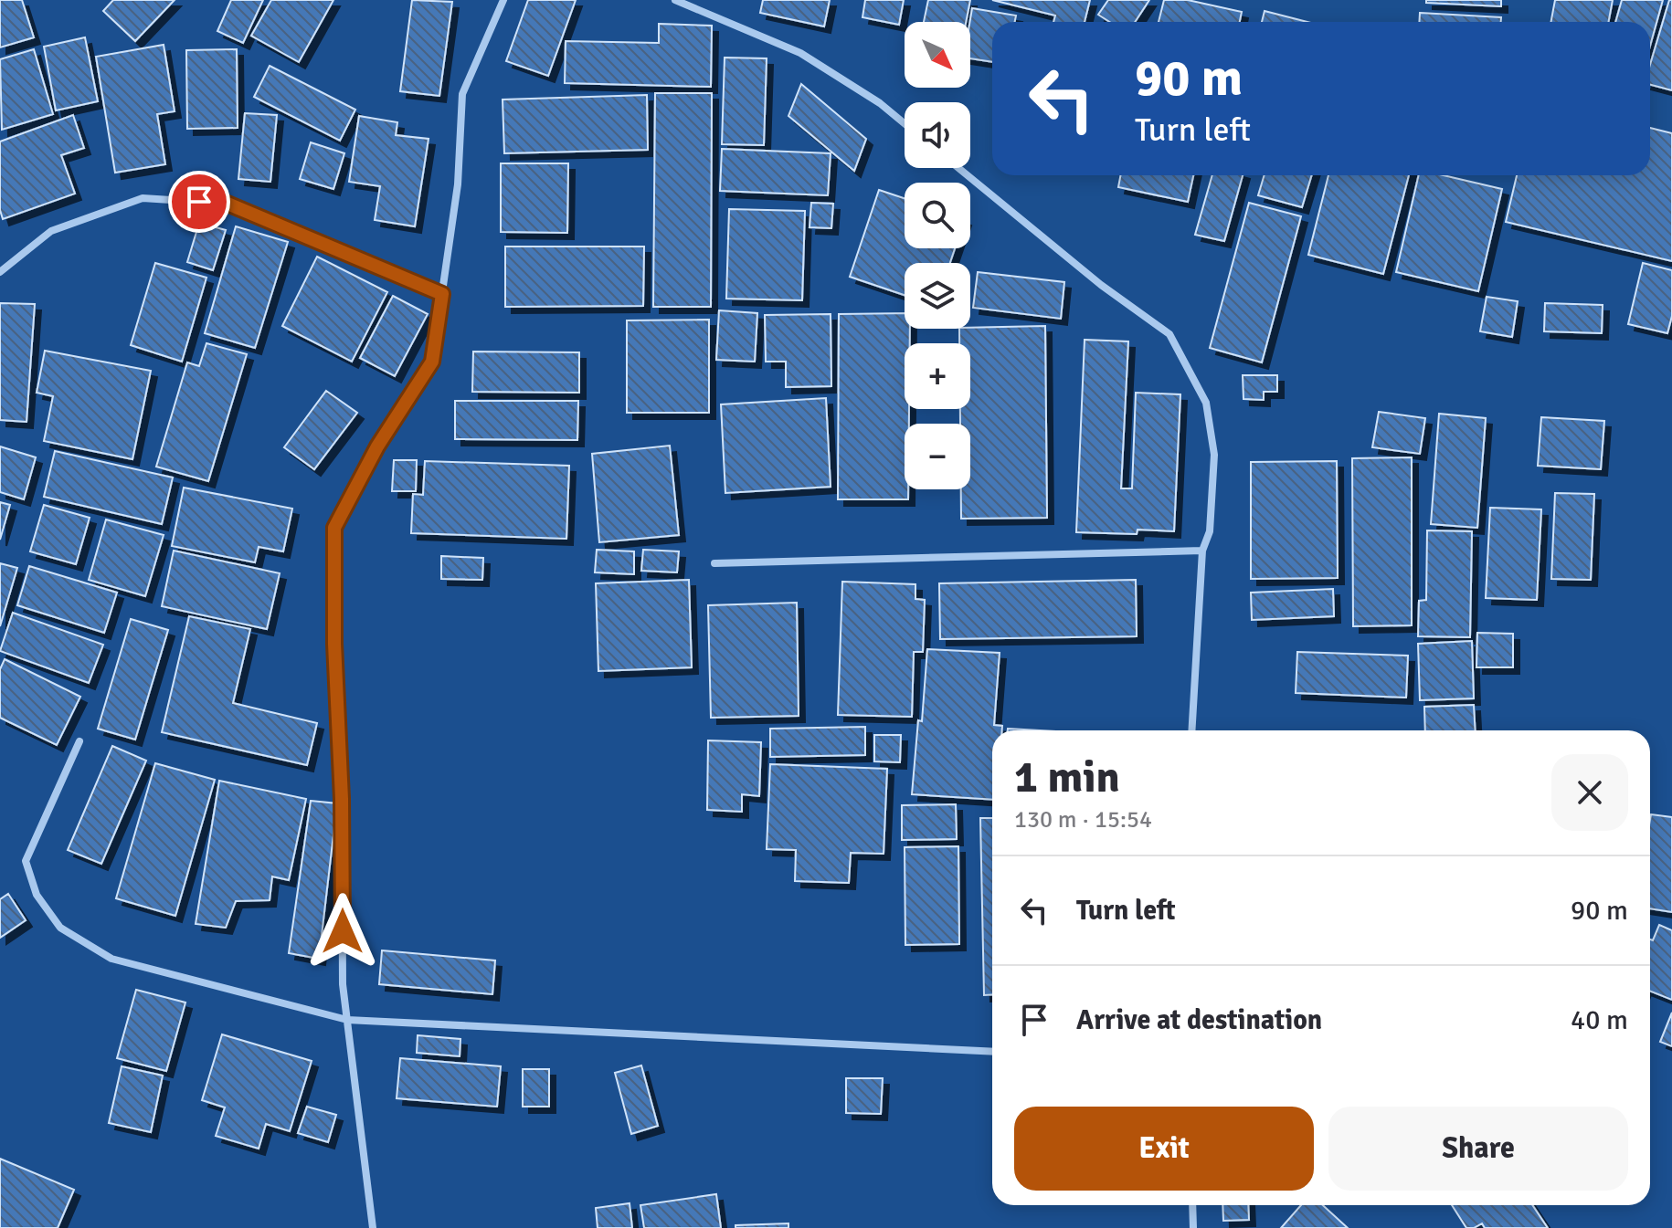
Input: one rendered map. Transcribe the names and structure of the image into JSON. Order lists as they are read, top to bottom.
{
  "north": "bottom right",
  "page": {
    "map_buttons": ["+", "−"],
    "turn": ["90 m", "Turn left"],
    "heading": ["1 min", "130 m · 15:54"],
    "list": [
      {
        "name": "Turn left",
        "value": "90 m"
      },
      {
        "name": "Arrive at destination",
        "value": "40 m"
      }
    ],
    "buttons": ["Exit", "Share"]
  }
}
